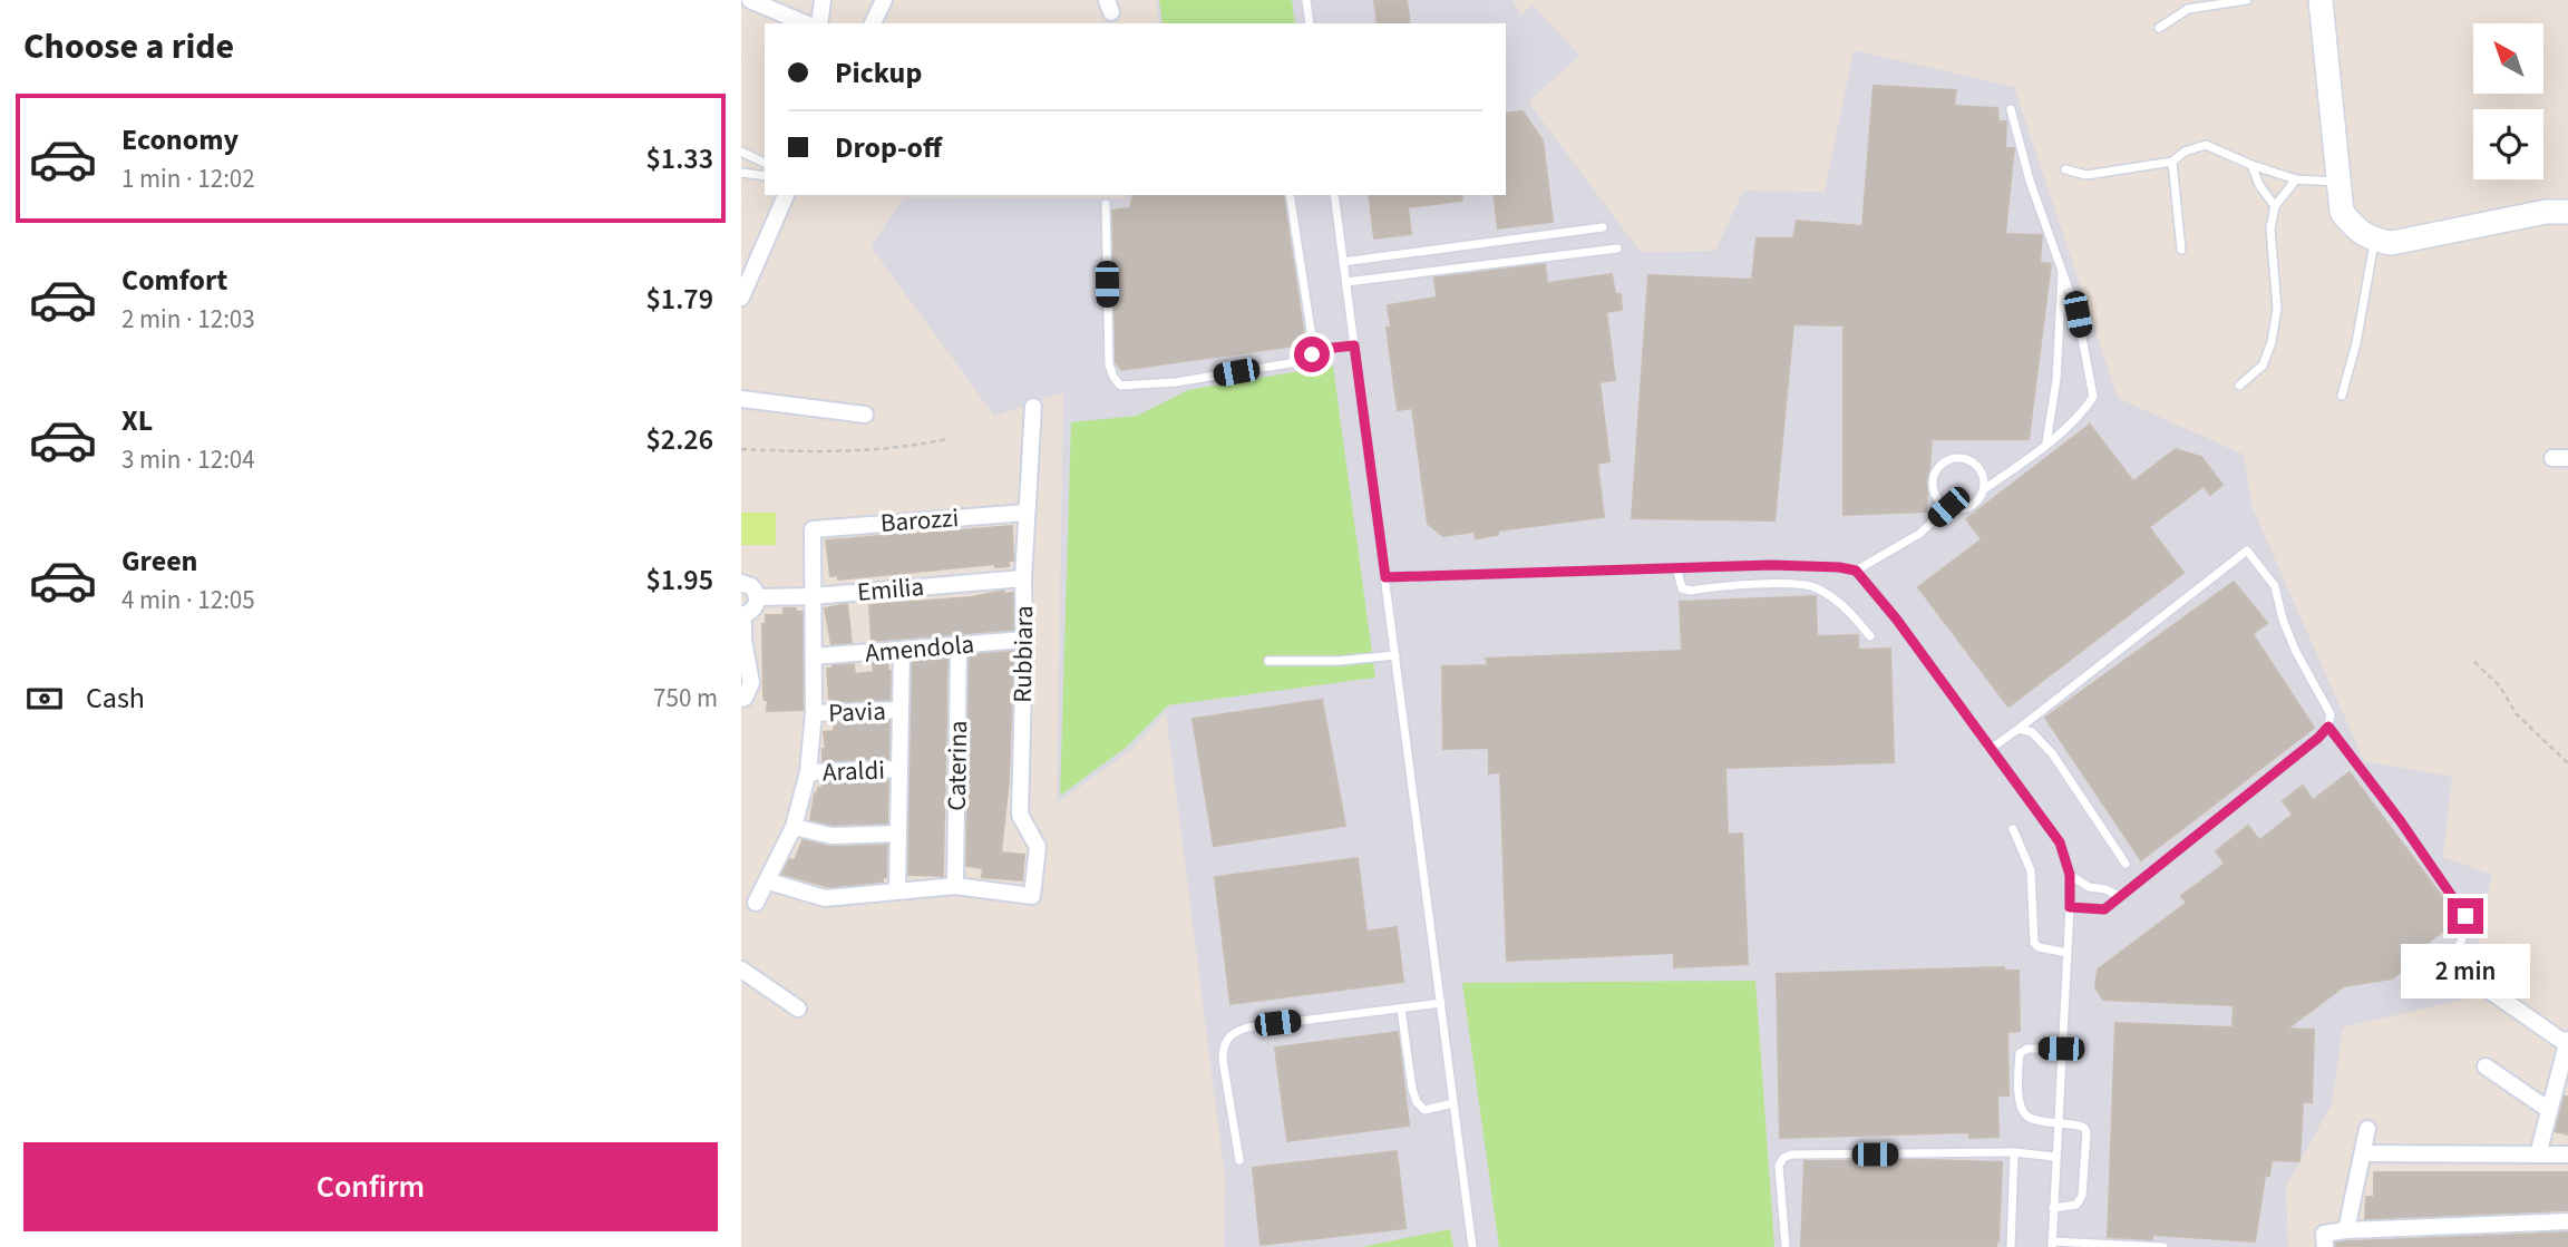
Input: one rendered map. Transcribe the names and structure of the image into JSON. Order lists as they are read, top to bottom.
{
  "streets": {
    "street": [
      "Barozzi",
      "Emilia",
      "Amendola",
      "Rubbiara",
      "Pavia",
      "Caterina",
      "Araldi"
    ]
  },
  "crossings": [
    ["Barozzi", "Emilia"],
    ["Barozzi", "Rubbiara"],
    ["Emilia", "Rubbiara"],
    ["Amendola", "Rubbiara"],
    ["Amendola", "Caterina"],
    ["Rubbiara", "Caterina"]
  ],
  "north": "top left",
  "page": {
    "heading": "Choose a ride",
    "banner": ["Pickup", "Drop-off"],
    "list": [
      {
        "name": "Economy",
        "note": "1 min · 12:02",
        "value": "$1.33"
      },
      {
        "name": "Comfort",
        "note": "2 min · 12:03",
        "value": "$1.79"
      },
      {
        "name": "XL",
        "note": "3 min · 12:04",
        "value": "$2.26"
      },
      {
        "name": "Green",
        "note": "4 min · 12:05",
        "value": "$1.95"
      }
    ],
    "pay": ["Cash", "750 m"],
    "bubble": "2 min",
    "buttons": "Confirm"
  }
}
